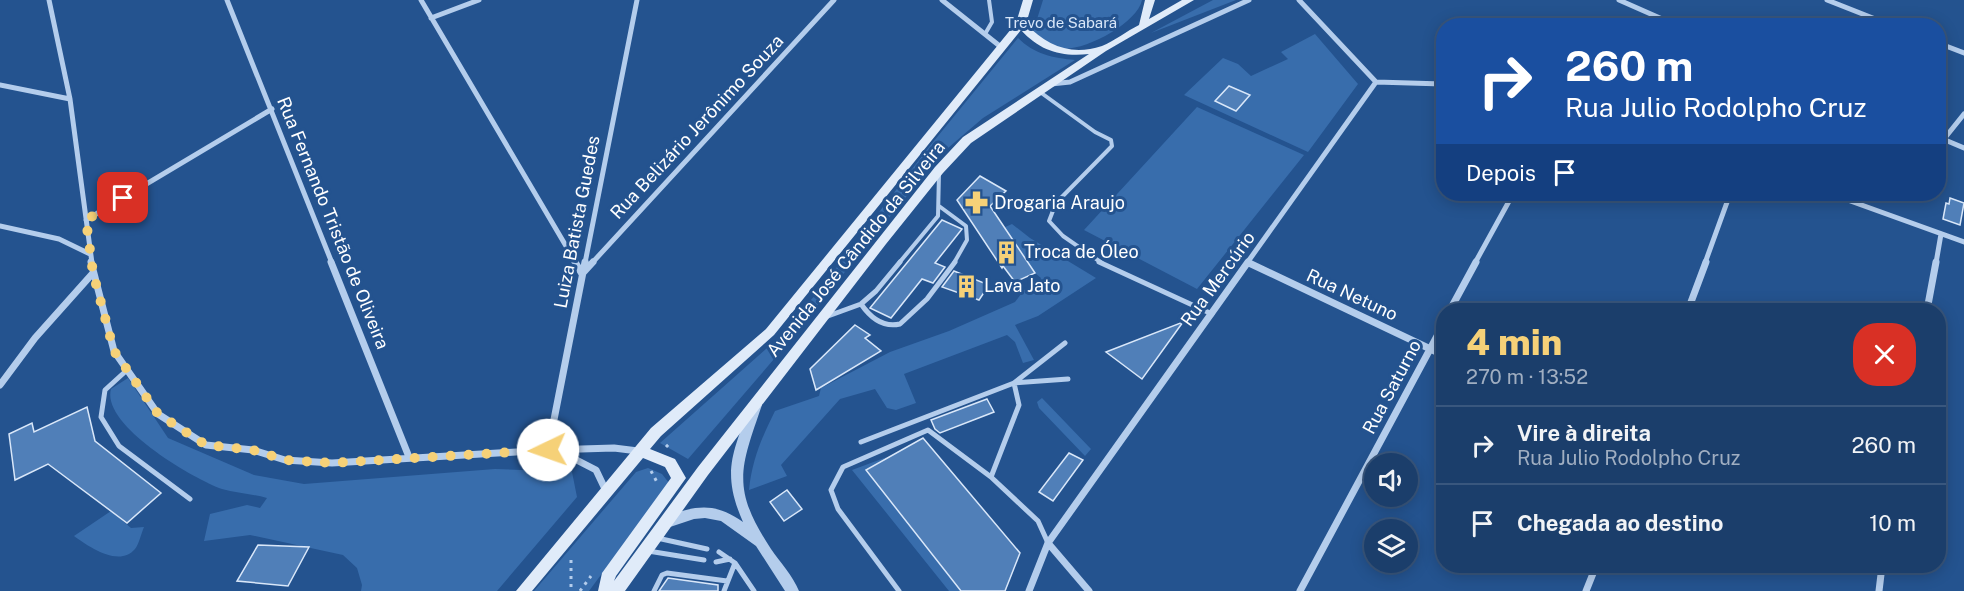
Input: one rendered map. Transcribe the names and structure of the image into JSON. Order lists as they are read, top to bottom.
{
  "streets": {
    "main road": ["Avenida José Cândido da Silveira"],
    "street": [
      "Rua Belizário Jerônimo Souza",
      "Luiza Batista Guedes",
      "Rua Fernando Tristão de Oliveira",
      "Rua Mercúrio",
      "Rua Netuno",
      "Rua Saturno"
    ]
  },
  "crossings": [
    ["Rua Belizário Jerônimo Souza", "Luiza Batista Guedes"],
    ["Rua Mercúrio", "Rua Netuno"],
    ["Rua Netuno", "Rua Saturno"]
  ],
  "parks": ["Trevo de Sabará"],
  "places": {
    "pharmacy": ["Drogaria Araujo"],
    "building": ["Troca de Óleo", "Lava Jato"]
  },
  "page": {
    "turn": ["260 m", "Rua Julio Rodolpho Cruz"],
    "then": "Depois",
    "heading": ["4 min", "270 m · 13:52"],
    "list": [
      {
        "name": "Vire à direita",
        "note": "Rua Julio Rodolpho Cruz",
        "value": "260 m"
      },
      {
        "name": "Chegada ao destino",
        "value": "10 m"
      }
    ]
  }
}
